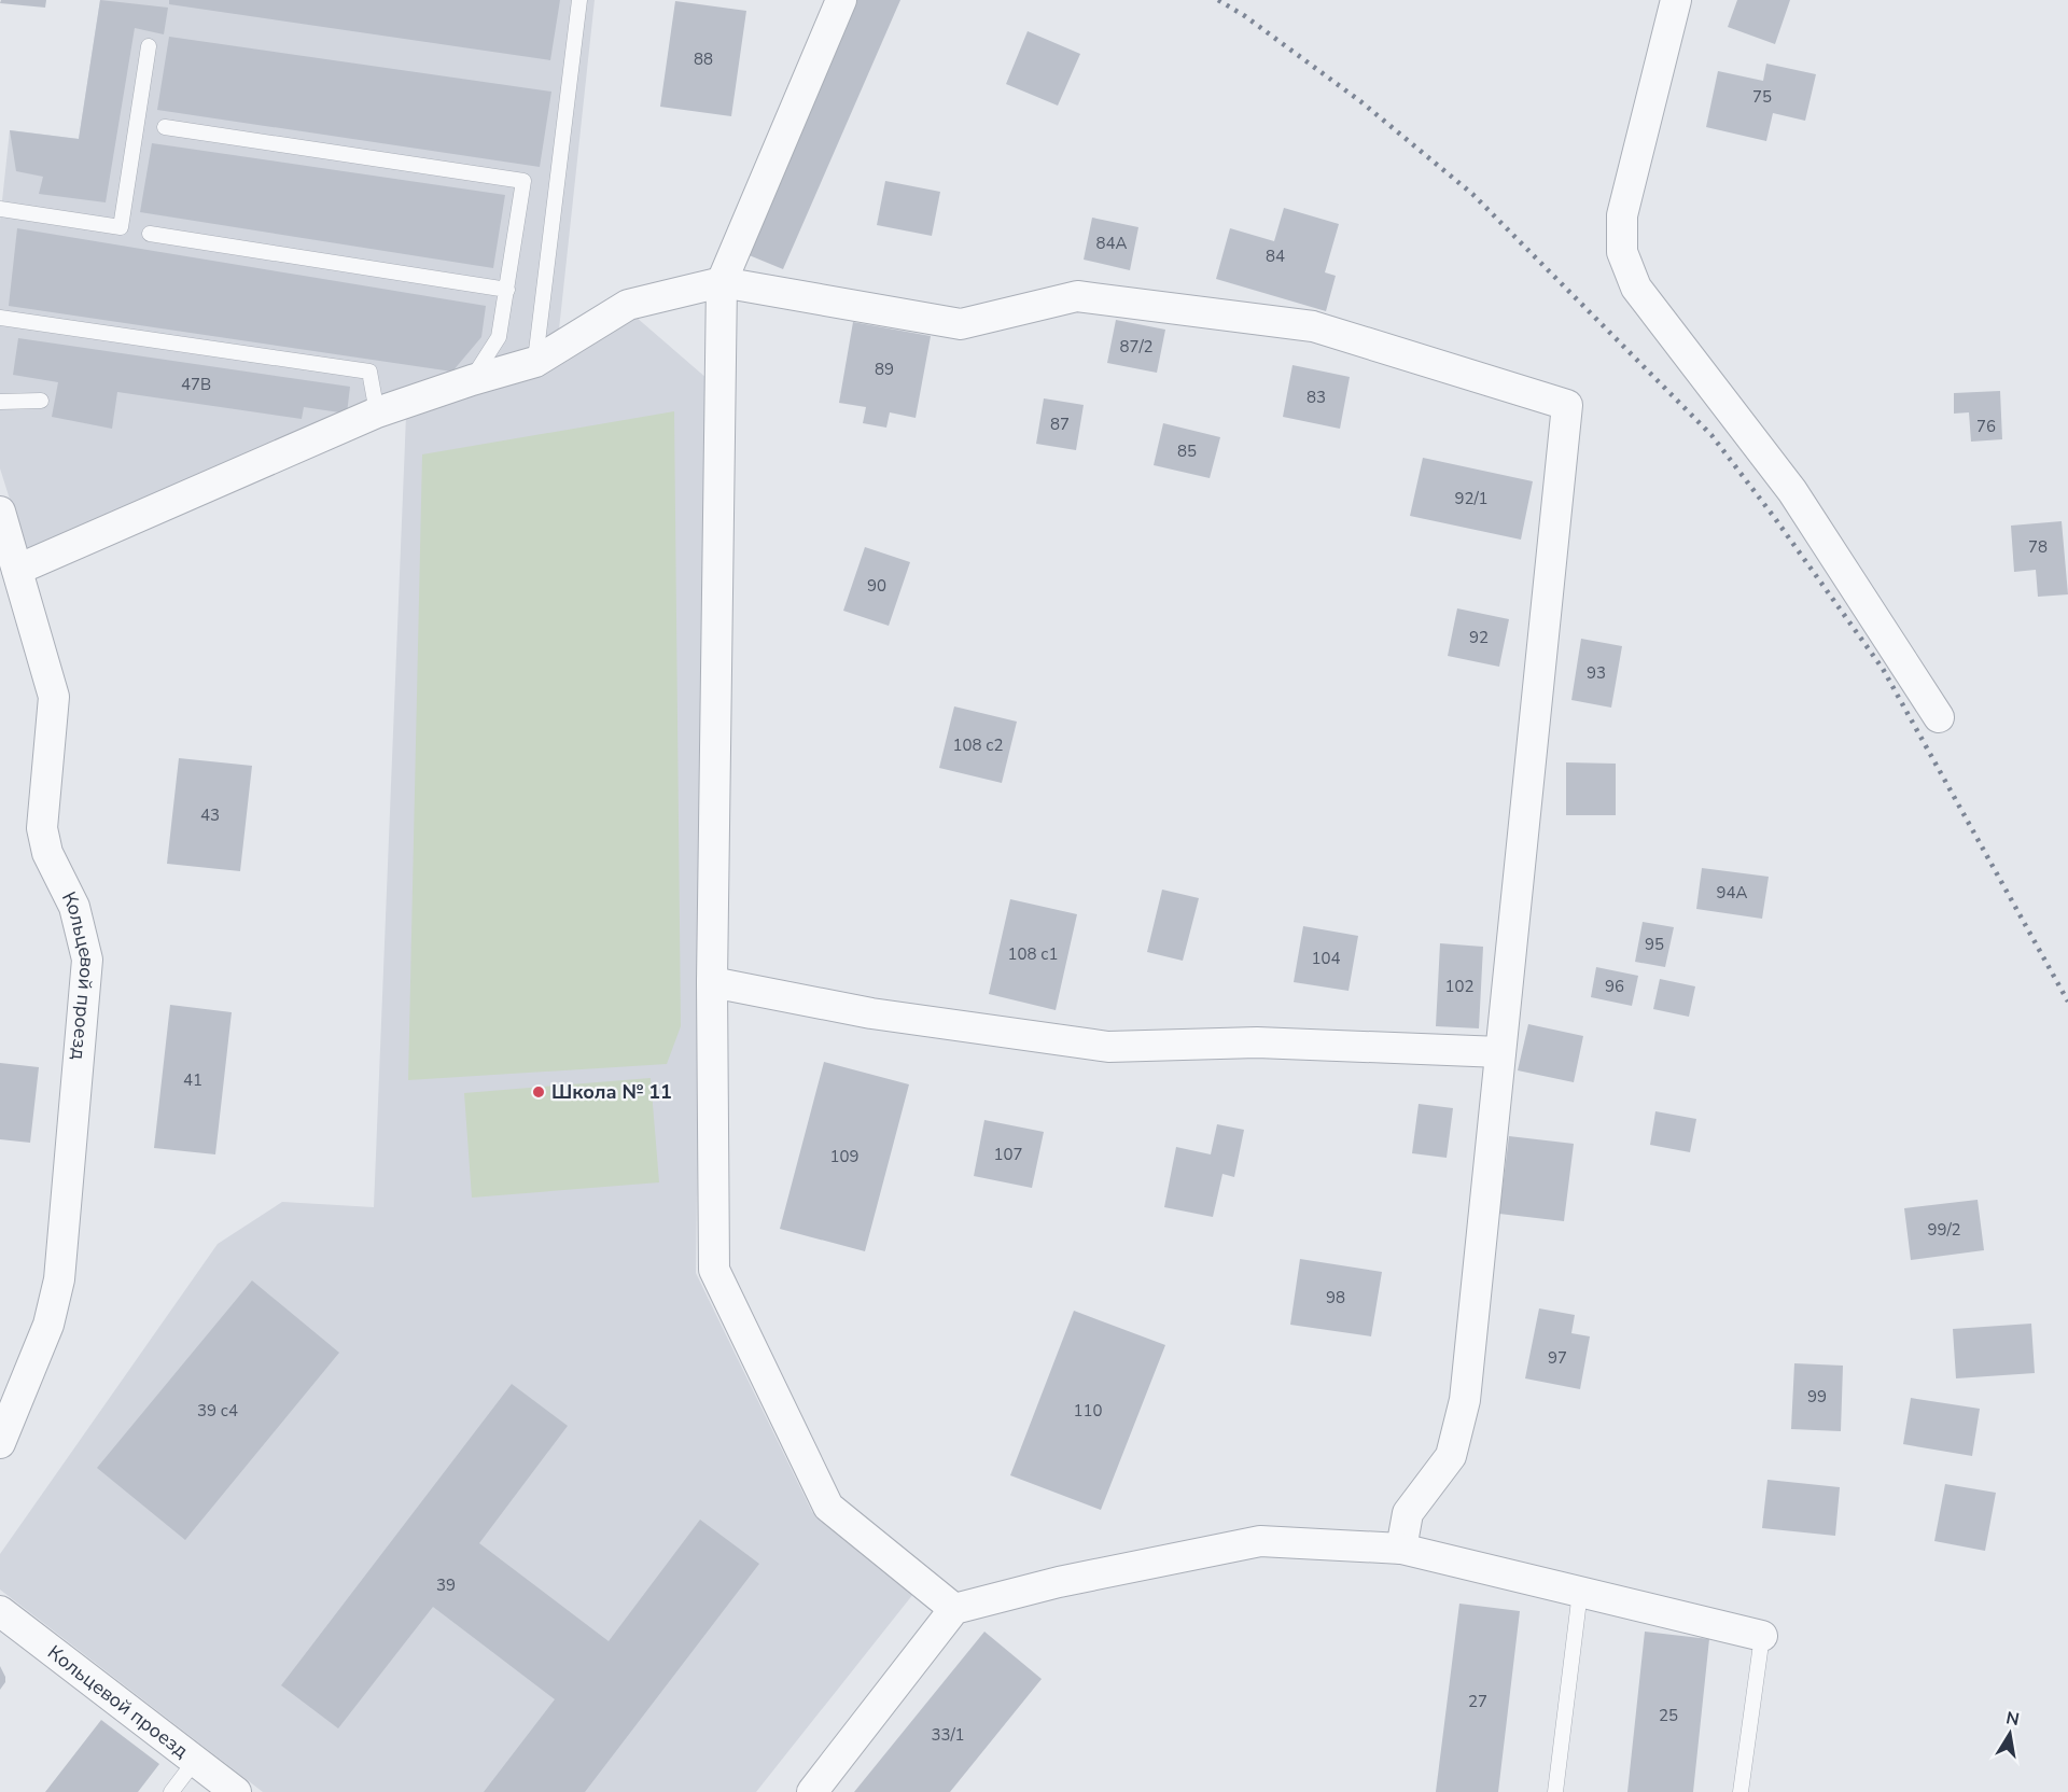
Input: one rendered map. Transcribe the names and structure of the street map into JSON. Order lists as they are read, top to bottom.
{
  "streets": {
    "street": ["Кольцевой проезд"]
  },
  "places": ["Школа № 11"],
  "house_numbers": [
    "88",
    "75",
    "84А",
    "84",
    "87/2",
    "89",
    "47В",
    "83",
    "87",
    "76",
    "85",
    "92/1",
    "78",
    "90",
    "92",
    "93",
    "108 с2",
    "43",
    "94А",
    "95",
    "108 с1",
    "104",
    "102",
    "96",
    "41",
    "107",
    "109",
    "99/2",
    "98",
    "97",
    "99",
    "39 с4",
    "110",
    "39",
    "27",
    "25",
    "33/1"
  ],
  "north": "top"
}
